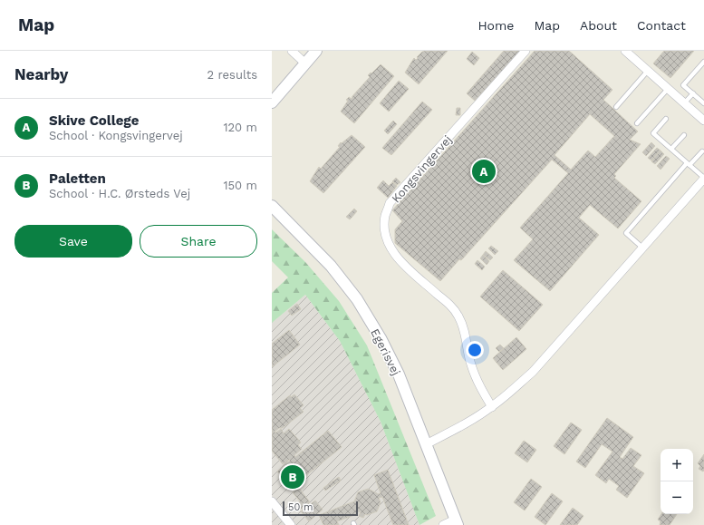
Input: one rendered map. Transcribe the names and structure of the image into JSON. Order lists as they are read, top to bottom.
{
  "streets": {
    "street": ["Kongsvingervej", "Egerisvej"]
  },
  "scale_bar": "50 m",
  "page": {
    "header": "Map",
    "nav": [
      "Home",
      "Map",
      "About",
      "Contact"
    ],
    "heading": ["Nearby", "2 results"],
    "list": [
      {
        "mark": "A",
        "name": "Skive College",
        "note": "School · Kongsvingervej",
        "value": "120 m"
      },
      {
        "mark": "B",
        "name": "Paletten",
        "note": "School · H.C. Ørsteds Vej",
        "value": "150 m"
      }
    ],
    "pins": ["A", "B"],
    "buttons": ["Save", "Share"],
    "map_buttons": ["+", "−"],
    "scale": "50 m"
  }
}
